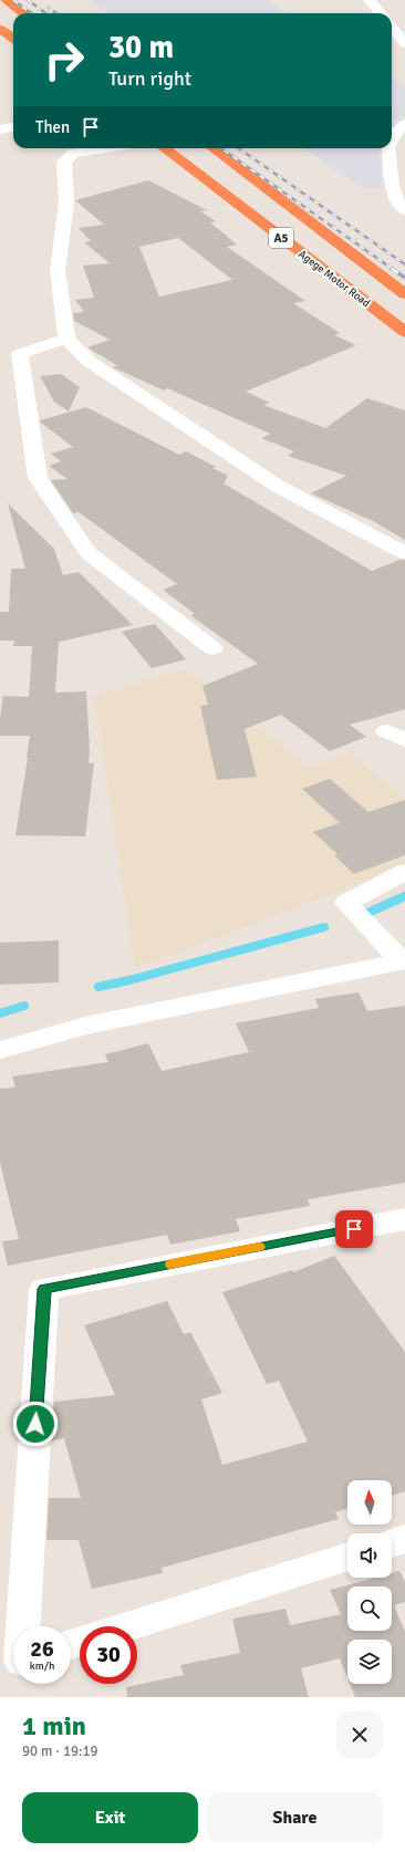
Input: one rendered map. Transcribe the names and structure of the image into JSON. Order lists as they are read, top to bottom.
{
  "streets": {
    "highway": ["A5", "Agege Motor Road"]
  },
  "north": "top",
  "page": {
    "turn": ["30 m", "Turn right"],
    "then": "Then",
    "speed": "26 km/h",
    "limit": "30",
    "heading": ["1 min", "90 m · 19:19"],
    "buttons": ["Exit", "Share"]
  }
}
